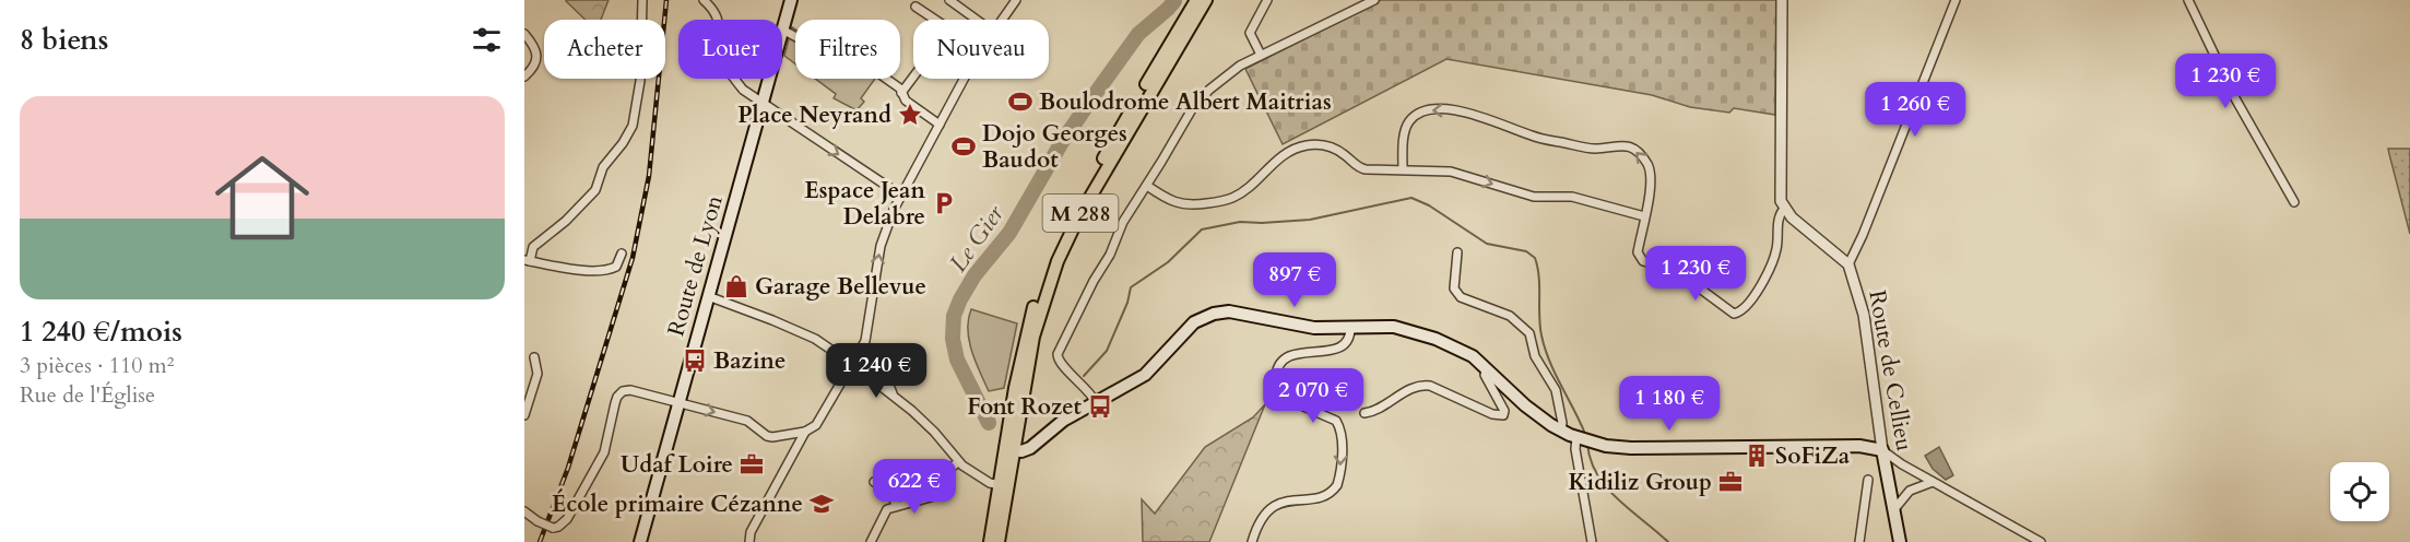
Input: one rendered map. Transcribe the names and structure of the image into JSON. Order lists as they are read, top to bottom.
{
  "streets": {
    "main road": ["M 288", "Route de Lyon", "Route de Cellieu"]
  },
  "water": ["Le Gier"],
  "places": {
    "sports": ["Boulodrome Albert Maitrias", "Dojo Georges Baudot"],
    "place": ["Place Neyrand"],
    "parking": ["Espace Jean Delabre"],
    "shop": ["Garage Bellevue"],
    "bus stop": ["Bazine", "Font Rozet"],
    "building": ["SoFiZa"],
    "office": ["Udaf Loire", "Kidiliz Group"],
    "school or university": ["École primaire Cézanne"]
  },
  "page": {
    "heading": "8 biens",
    "chip": [
      "Acheter",
      "Louer",
      "Filtres",
      "Nouveau"
    ],
    "price": [
      "1 230 €",
      "1 260 €",
      "1 230 €",
      "897 €",
      "1 240 €",
      "2 070 €",
      "1 180 €",
      "622 €"
    ],
    "list": [
      {
        "name": "1 240 €/mois",
        "note": "3 pièces · 110 m² · Rue de l'Église"
      }
    ]
  }
}
